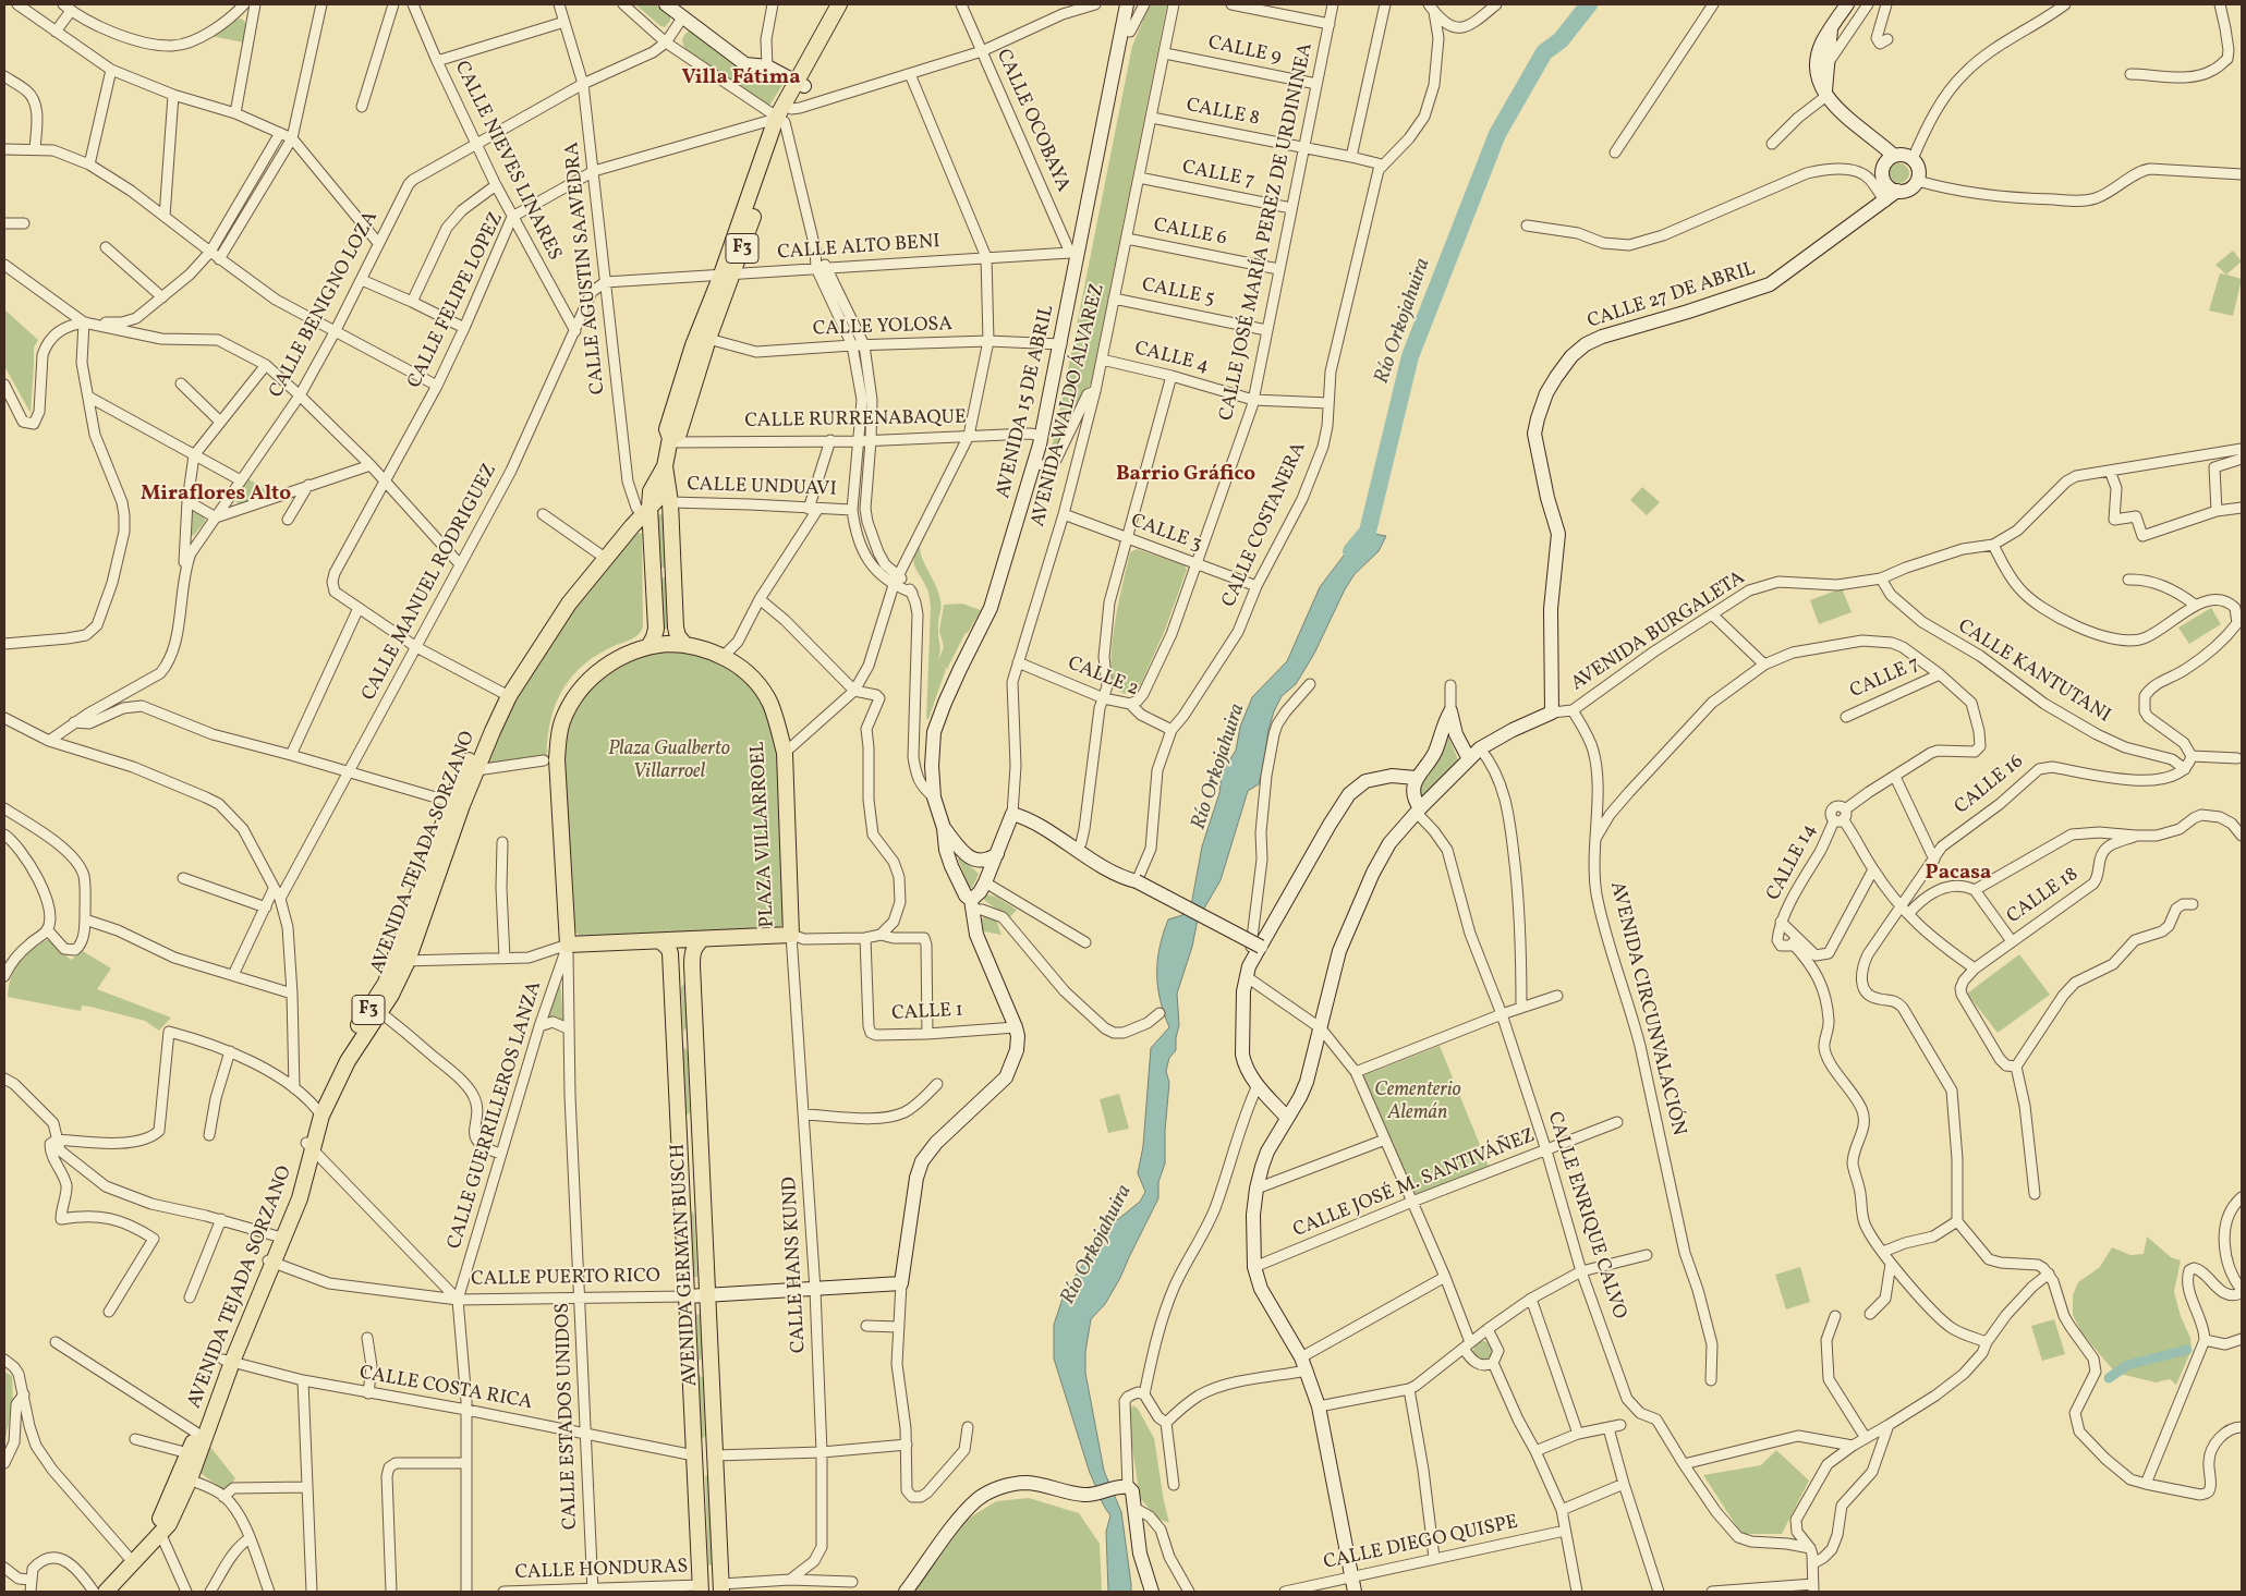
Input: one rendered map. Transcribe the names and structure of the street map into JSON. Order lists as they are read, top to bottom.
{
  "streets": {
    "main road": [
      "F3",
      "CALLE 27 DE ABRIL",
      "AVENIDA 15 DE ABRIL",
      "PLAZA VILLARROEL",
      "AVENIDA TEJADA SORZANO",
      "AVENIDA GERMAN BUSCH",
      "CALLE PUERTO RICO"
    ],
    "street": [
      "CALLE 9",
      "CALLE 8",
      "CALLE OCOBAYA",
      "CALLE NIEVES LINARES",
      "CALLE 7",
      "CALLE JOSÉ MARÍA PEREZ DE URDININEA",
      "CALLE 6",
      "CALLE ALTO BENI",
      "CALLE AGUSTIN SAAVEDRA",
      "CALLE 5",
      "CALLE FELIPE LOPEZ",
      "CALLE BENIGNO LOZA",
      "CALLE YOLOSA",
      "CALLE 4",
      "AVENIDA WALDO ÁLVAREZ",
      "CALLE RURRENABAQUE",
      "CALLE UNDUAVI",
      "CALLE COSTANERA",
      "CALLE 3",
      "CALLE MANUEL RODRIGUEZ",
      "AVENIDA BURGALETA",
      "CALLE KANTUTANI",
      "CALLE 2",
      "CALLE 16",
      "CALLE 14",
      "CALLE 18",
      "AVENIDA CIRCUNVALACIÓN",
      "CALLE 1",
      "CALLE GUERRILLEROS LANZA",
      "CALLE JOSÉ M. SANTIVÁÑEZ",
      "CALLE ENRIQUE CALVO",
      "CALLE HANS KUND",
      "CALLE COSTA RICA",
      "CALLE ESTADOS UNIDOS",
      "CALLE DIEGO QUISPE",
      "CALLE HONDURAS"
    ]
  },
  "crossings": [
    ["CALLE 9", "CALLE JOSÉ MARÍA PEREZ DE URDININEA"],
    ["CALLE 9", "AVENIDA WALDO ÁLVAREZ"],
    ["CALLE 8", "CALLE JOSÉ MARÍA PEREZ DE URDININEA"],
    ["CALLE 8", "AVENIDA WALDO ÁLVAREZ"],
    ["CALLE 8", "CALLE COSTANERA"],
    ["CALLE OCOBAYA", "CALLE ALTO BENI"],
    ["CALLE OCOBAYA", "CALLE FELIPE LOPEZ"],
    ["CALLE OCOBAYA", "AVENIDA 15 DE ABRIL"],
    ["CALLE NIEVES LINARES", "CALLE FELIPE LOPEZ"],
    ["CALLE NIEVES LINARES", "CALLE BENIGNO LOZA"],
    ["CALLE NIEVES LINARES", "CALLE MANUEL RODRIGUEZ"],
    ["CALLE 7", "CALLE JOSÉ MARÍA PEREZ DE URDININEA"],
    ["CALLE 7", "AVENIDA WALDO ÁLVAREZ"],
    ["CALLE JOSÉ MARÍA PEREZ DE URDININEA", "CALLE 6"],
    ["CALLE JOSÉ MARÍA PEREZ DE URDININEA", "CALLE 5"],
    ["CALLE JOSÉ MARÍA PEREZ DE URDININEA", "CALLE 4"],
    ["CALLE JOSÉ MARÍA PEREZ DE URDININEA", "CALLE 3"],
    ["CALLE JOSÉ MARÍA PEREZ DE URDININEA", "CALLE 2"],
    ["CALLE 6", "AVENIDA WALDO ÁLVAREZ"],
    ["F3", "CALLE ALTO BENI"],
    ["F3", "CALLE AGUSTIN SAAVEDRA"],
    ["F3", "CALLE FELIPE LOPEZ"],
    ["F3", "CALLE YOLOSA"],
    ["F3", "CALLE RURRENABAQUE"],
    ["F3", "CALLE UNDUAVI"],
    ["F3", "AVENIDA TEJADA SORZANO"],
    ["CALLE ALTO BENI", "CALLE AGUSTIN SAAVEDRA"],
    ["CALLE ALTO BENI", "AVENIDA 15 DE ABRIL"],
    ["CALLE ALTO BENI", "CALLE MANUEL RODRIGUEZ"],
    ["CALLE AGUSTIN SAAVEDRA", "CALLE FELIPE LOPEZ"],
    ["CALLE AGUSTIN SAAVEDRA", "CALLE BENIGNO LOZA"],
    ["CALLE AGUSTIN SAAVEDRA", "CALLE MANUEL RODRIGUEZ"],
    ["CALLE AGUSTIN SAAVEDRA", "AVENIDA TEJADA SORZANO"],
    ["CALLE 5", "AVENIDA WALDO ÁLVAREZ"],
    ["CALLE 27 DE ABRIL", "AVENIDA BURGALETA"],
    ["CALLE YOLOSA", "AVENIDA 15 DE ABRIL"],
    ["CALLE 4", "AVENIDA WALDO ÁLVAREZ"],
    ["CALLE 4", "CALLE COSTANERA"],
    ["AVENIDA 15 DE ABRIL", "CALLE RURRENABAQUE"],
    ["AVENIDA WALDO ÁLVAREZ", "CALLE 3"],
    ["AVENIDA WALDO ÁLVAREZ", "CALLE 2"],
    ["CALLE UNDUAVI", "AVENIDA TEJADA SORZANO"],
    ["CALLE COSTANERA", "CALLE 3"],
    ["CALLE COSTANERA", "CALLE 2"],
    ["AVENIDA BURGALETA", "CALLE KANTUTANI"],
    ["AVENIDA BURGALETA", "AVENIDA CIRCUNVALACIÓN"],
    ["CALLE KANTUTANI", "CALLE 16"],
    ["PLAZA VILLARROEL", "CALLE GUERRILLEROS LANZA"],
    ["PLAZA VILLARROEL", "AVENIDA GERMAN BUSCH"],
    ["PLAZA VILLARROEL", "CALLE HANS KUND"],
    ["PLAZA VILLARROEL", "CALLE ESTADOS UNIDOS"],
    ["AVENIDA TEJADA SORZANO", "CALLE PUERTO RICO"],
    ["AVENIDA TEJADA SORZANO", "CALLE COSTA RICA"],
    ["CALLE GUERRILLEROS LANZA", "CALLE PUERTO RICO"],
    ["CALLE GUERRILLEROS LANZA", "CALLE COSTA RICA"],
    ["CALLE GUERRILLEROS LANZA", "CALLE ESTADOS UNIDOS"],
    ["CALLE JOSÉ M. SANTIVÁÑEZ", "CALLE ENRIQUE CALVO"],
    ["AVENIDA GERMAN BUSCH", "CALLE PUERTO RICO"],
    ["AVENIDA GERMAN BUSCH", "CALLE COSTA RICA"],
    ["AVENIDA GERMAN BUSCH", "CALLE HONDURAS"],
    ["CALLE HANS KUND", "CALLE PUERTO RICO"],
    ["CALLE PUERTO RICO", "CALLE ESTADOS UNIDOS"],
    ["CALLE COSTA RICA", "CALLE ESTADOS UNIDOS"],
    ["CALLE ESTADOS UNIDOS", "CALLE HONDURAS"]
  ],
  "districts": [
    "Villa Fátima",
    "Barrio Gráfico",
    "Miraflores Alto",
    "Pacasa"
  ],
  "water": ["Río Orkojahuira"],
  "parks": ["Plaza Gualberto Villarroel", "Cementerio Alemán"]
}
